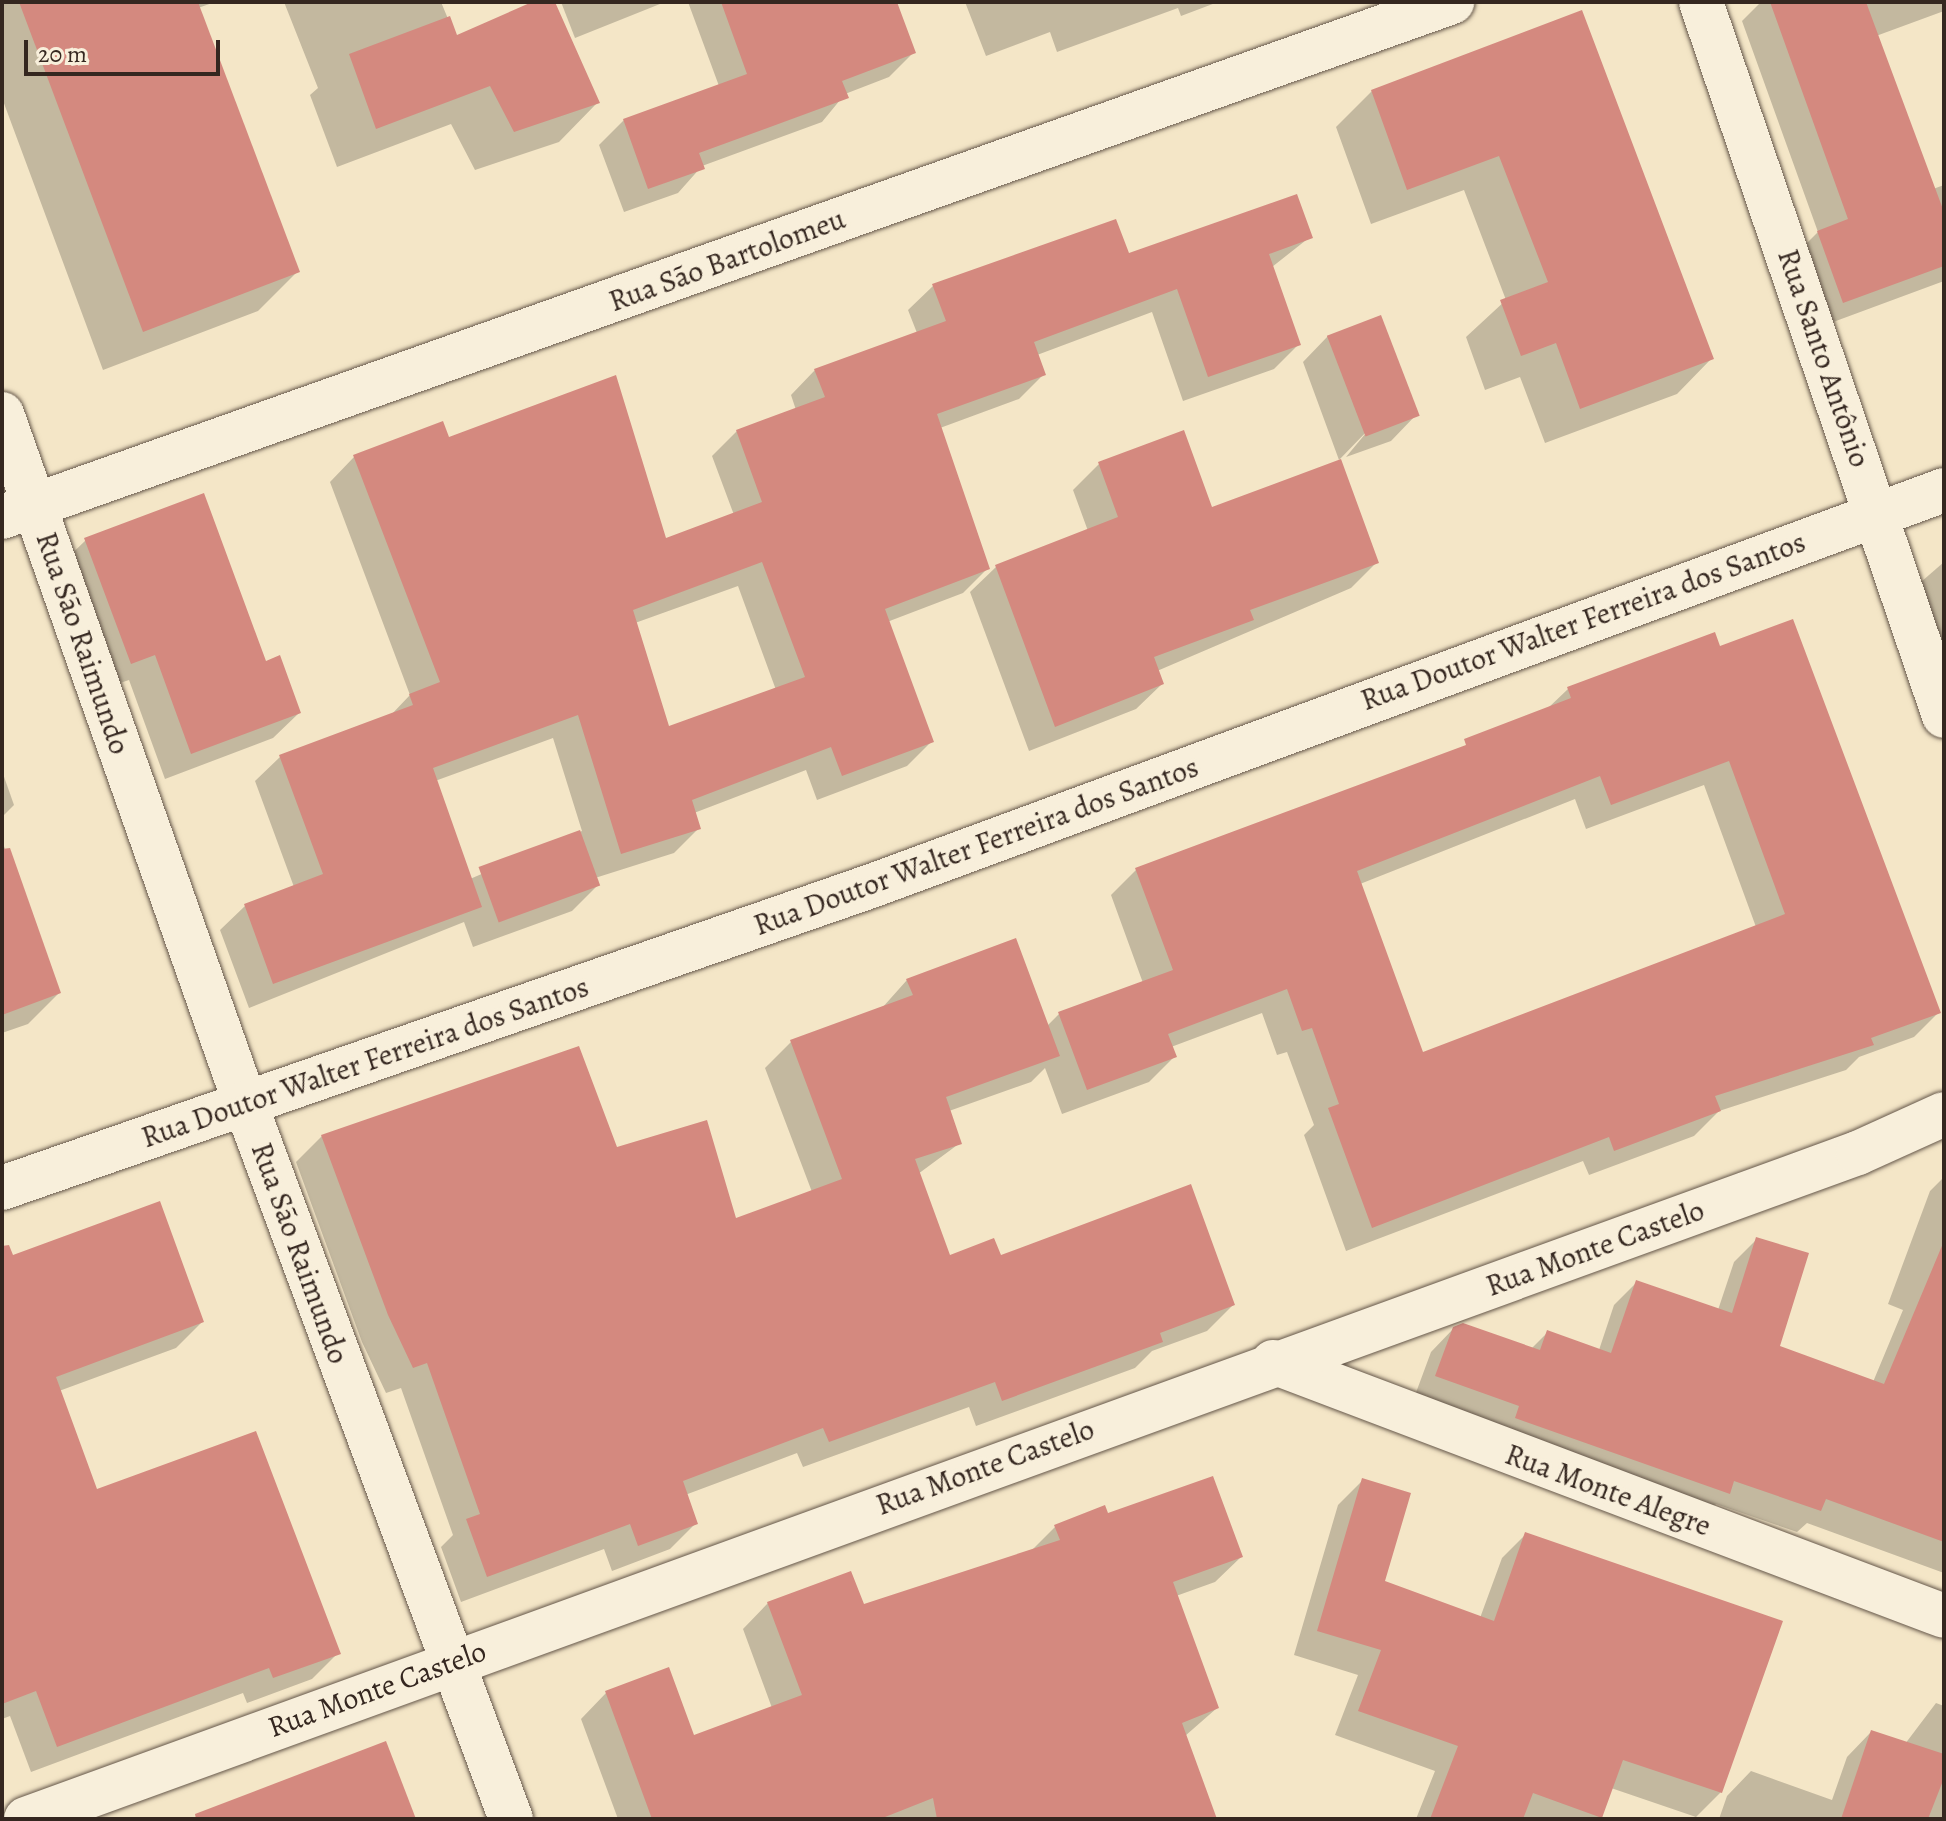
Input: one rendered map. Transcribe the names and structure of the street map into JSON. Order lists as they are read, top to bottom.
{
  "streets": {
    "street": [
      "Rua São Bartolomeu",
      "Rua Santo Antônio",
      "Rua Doutor Walter Ferreira dos Santos",
      "Rua São Raimundo",
      "Rua Monte Castelo",
      "Rua Monte Alegre"
    ]
  },
  "crossings": [
    ["Rua São Bartolomeu", "Rua São Raimundo"],
    ["Rua Santo Antônio", "Rua Doutor Walter Ferreira dos Santos"],
    ["Rua Doutor Walter Ferreira dos Santos", "Rua São Raimundo"],
    ["Rua São Raimundo", "Rua Monte Castelo"],
    ["Rua Monte Castelo", "Rua Monte Alegre"]
  ],
  "scale_bar": "20 m"
}
